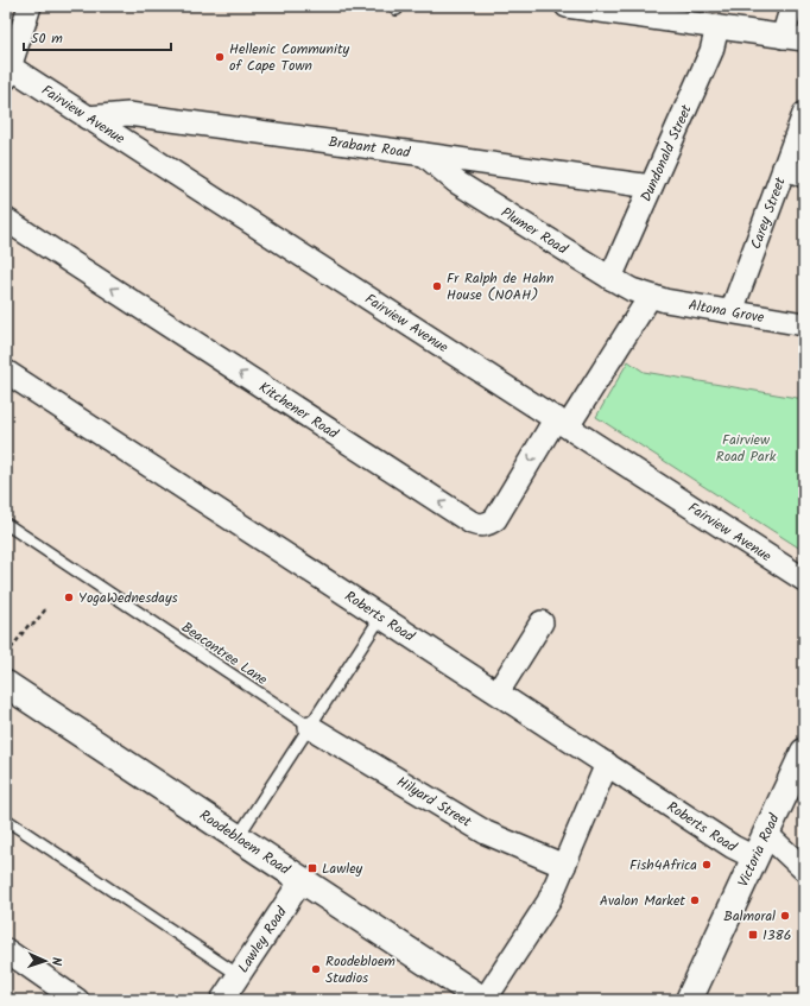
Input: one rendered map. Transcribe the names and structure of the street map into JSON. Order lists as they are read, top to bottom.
{
  "streets": {
    "street": [
      "Fairview Avenue",
      "Brabant Road",
      "Dundonald Street",
      "Carey Street",
      "Plumer Road",
      "Altona Grove",
      "Kitchener Road",
      "Roberts Road",
      "Hilyard Street",
      "Roodebloem Road",
      "Victoria Road",
      "Lawley Road"
    ],
    "lane": ["Beacontree Lane"]
  },
  "crossings": [
    ["Fairview Avenue", "Brabant Road"],
    ["Fairview Avenue", "Kitchener Road"],
    ["Brabant Road", "Dundonald Street"],
    ["Brabant Road", "Plumer Road"],
    ["Dundonald Street", "Plumer Road"],
    ["Carey Street", "Altona Grove"],
    ["Plumer Road", "Altona Grove"],
    ["Roberts Road", "Victoria Road"],
    ["Beacontree Lane", "Hilyard Street"],
    ["Roodebloem Road", "Lawley Road"]
  ],
  "one_way": ["Kitchener Road"],
  "parks": ["Fairview Road Park"],
  "places": {
    "other": [
      "Hellenic Community of Cape Town",
      "Fr Ralph de Hahn House (NOAH)",
      "YogaWednesdays",
      "Fish4Africa",
      "Avalon Market",
      "Balmoral",
      "Roodebloem Studios"
    ],
    "transit": ["Lawley", "1386"]
  },
  "scale_bar": "50 m",
  "north": "right"
}
